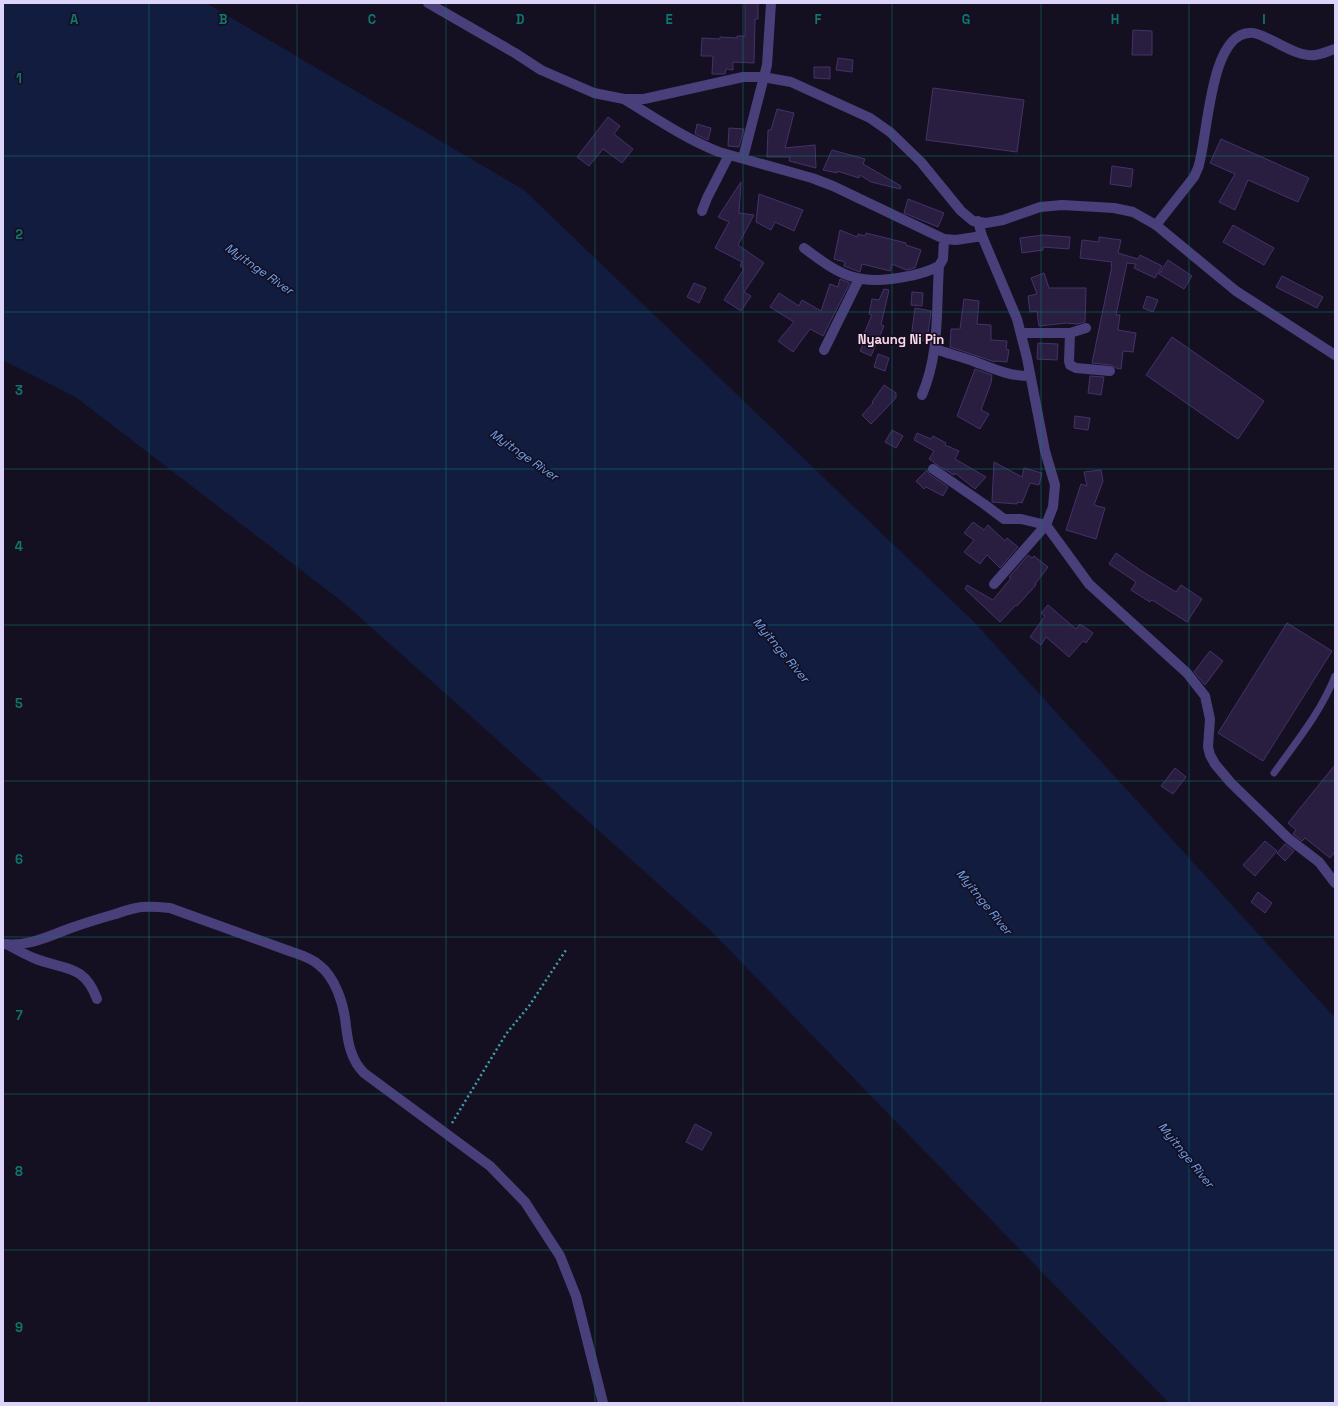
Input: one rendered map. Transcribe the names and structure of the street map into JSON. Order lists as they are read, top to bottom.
{
  "districts": ["Nyaung Ni Pin"],
  "water": ["Myitnge River"],
  "grid": {
    "columns": [
      "A",
      "B",
      "C",
      "D",
      "E",
      "F",
      "G",
      "H",
      "I"
    ],
    "rows": [
      "1",
      "2",
      "3",
      "4",
      "5",
      "6",
      "7",
      "8",
      "9"
    ]
  }
}
